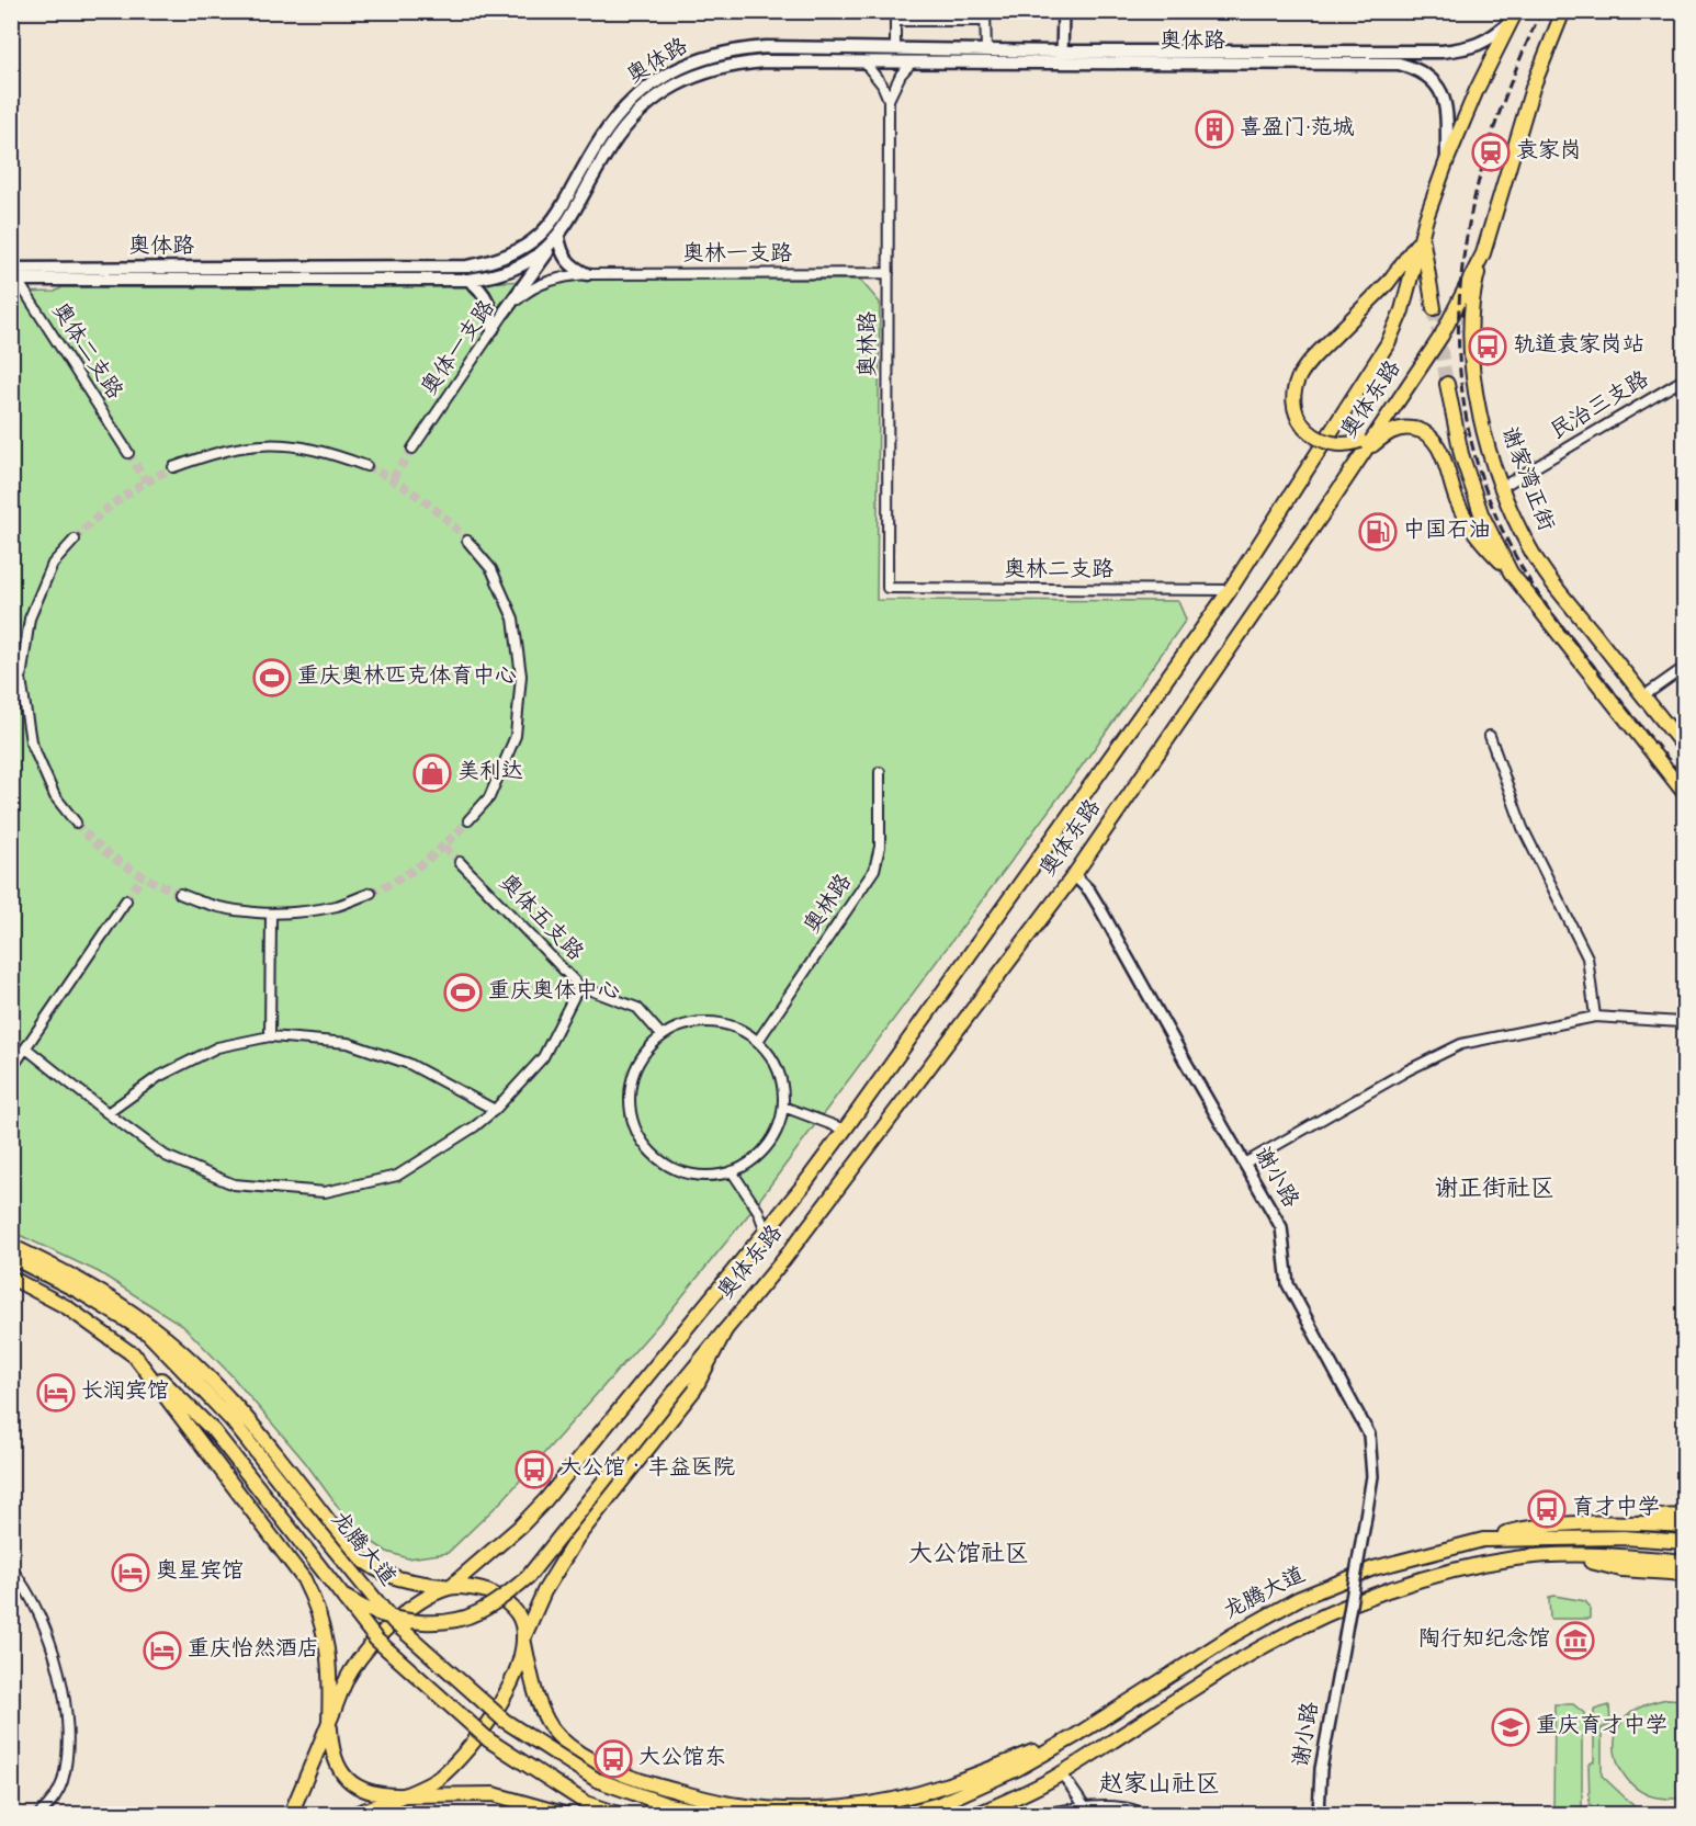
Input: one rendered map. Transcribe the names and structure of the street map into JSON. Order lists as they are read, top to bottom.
{
  "streets": {
    "main road": [
      "奥体路",
      "奥体东路",
      "谢家湾正街",
      "龙腾大道"
    ],
    "street": [
      "奥林一支路",
      "奥林路",
      "奥体一支路",
      "奥体二支路",
      "民治三支路",
      "奥林二支路",
      "奥体五支路",
      "谢小路"
    ]
  },
  "crossings": [
    ["奥体路", "奥林路"],
    ["奥体路", "奥体二支路"],
    ["奥体路", "奥体东路"],
    ["奥林一支路", "奥林路"],
    ["奥林一支路", "奥体一支路"],
    ["奥林路", "奥林二支路"],
    ["奥林路", "奥体五支路"],
    ["奥体东路", "谢家湾正街"],
    ["奥体东路", "奥林二支路"],
    ["奥体东路", "谢小路"],
    ["民治三支路", "谢家湾正街"]
  ],
  "districts": ["谢正街社区", "大公馆社区", "赵家山社区"],
  "places": {
    "building": ["喜盈门·范城"],
    "station": ["袁家岗"],
    "bus stop": [
      "轨道袁家岗站",
      "大公馆‧丰益医院",
      "育才中学",
      "大公馆东"
    ],
    "fuel station": ["中国石油"],
    "sports": ["重庆奥林匹克体育中心", "重庆奥体中心"],
    "shop": ["美利达"],
    "hotel": ["长润宾馆", "奥星宾馆", "重庆怡然酒店"],
    "museum": ["陶行知纪念馆"],
    "school or university": ["重庆育才中学"]
  }
}
